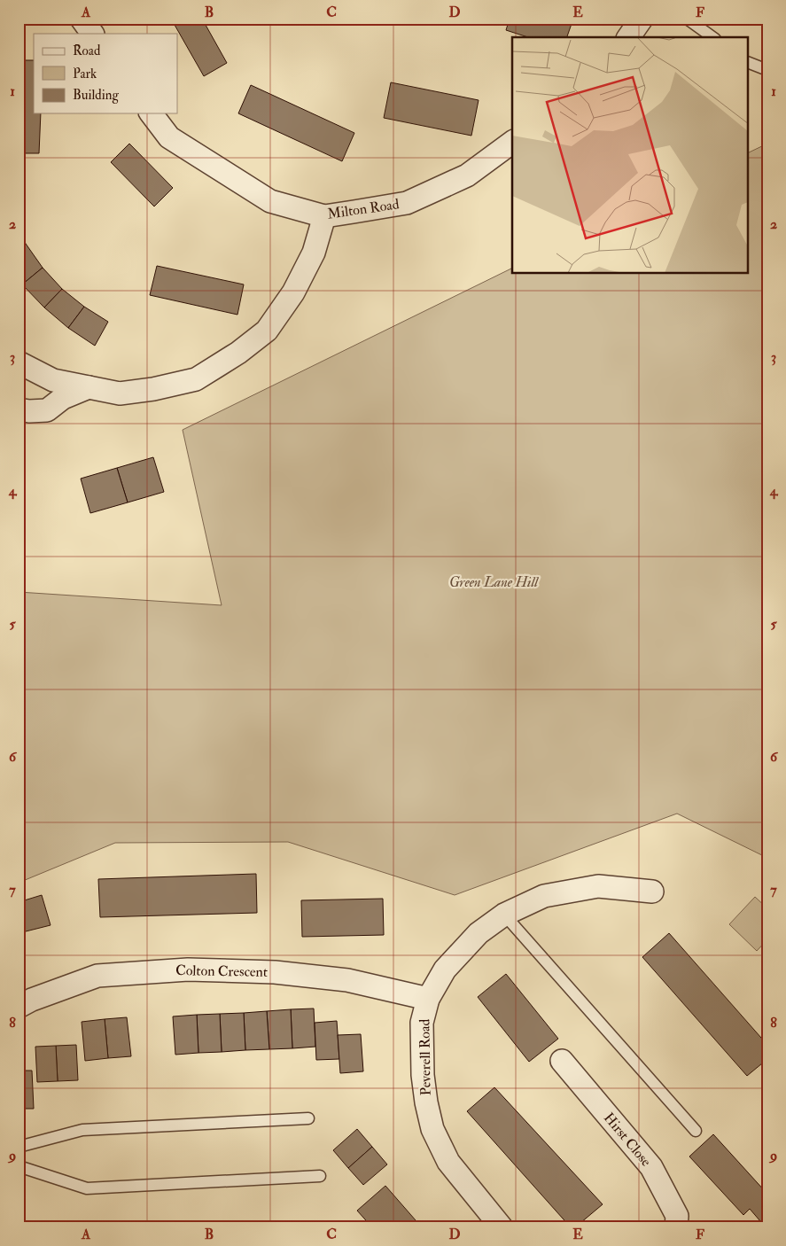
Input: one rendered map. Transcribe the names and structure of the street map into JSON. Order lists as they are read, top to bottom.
{
  "streets": {
    "street": [
      "Milton Road",
      "Colton Crescent",
      "Peverell Road",
      "Hirst Close"
    ]
  },
  "crossings": [
    ["Colton Crescent", "Peverell Road"]
  ],
  "parks": ["Green Lane Hill"],
  "legend": ["Road", "Park", "Building"],
  "grid": {
    "columns": [
      "A",
      "B",
      "C",
      "D",
      "E",
      "F"
    ],
    "rows": [
      "1",
      "2",
      "3",
      "4",
      "5",
      "6",
      "7",
      "8",
      "9"
    ]
  }
}
